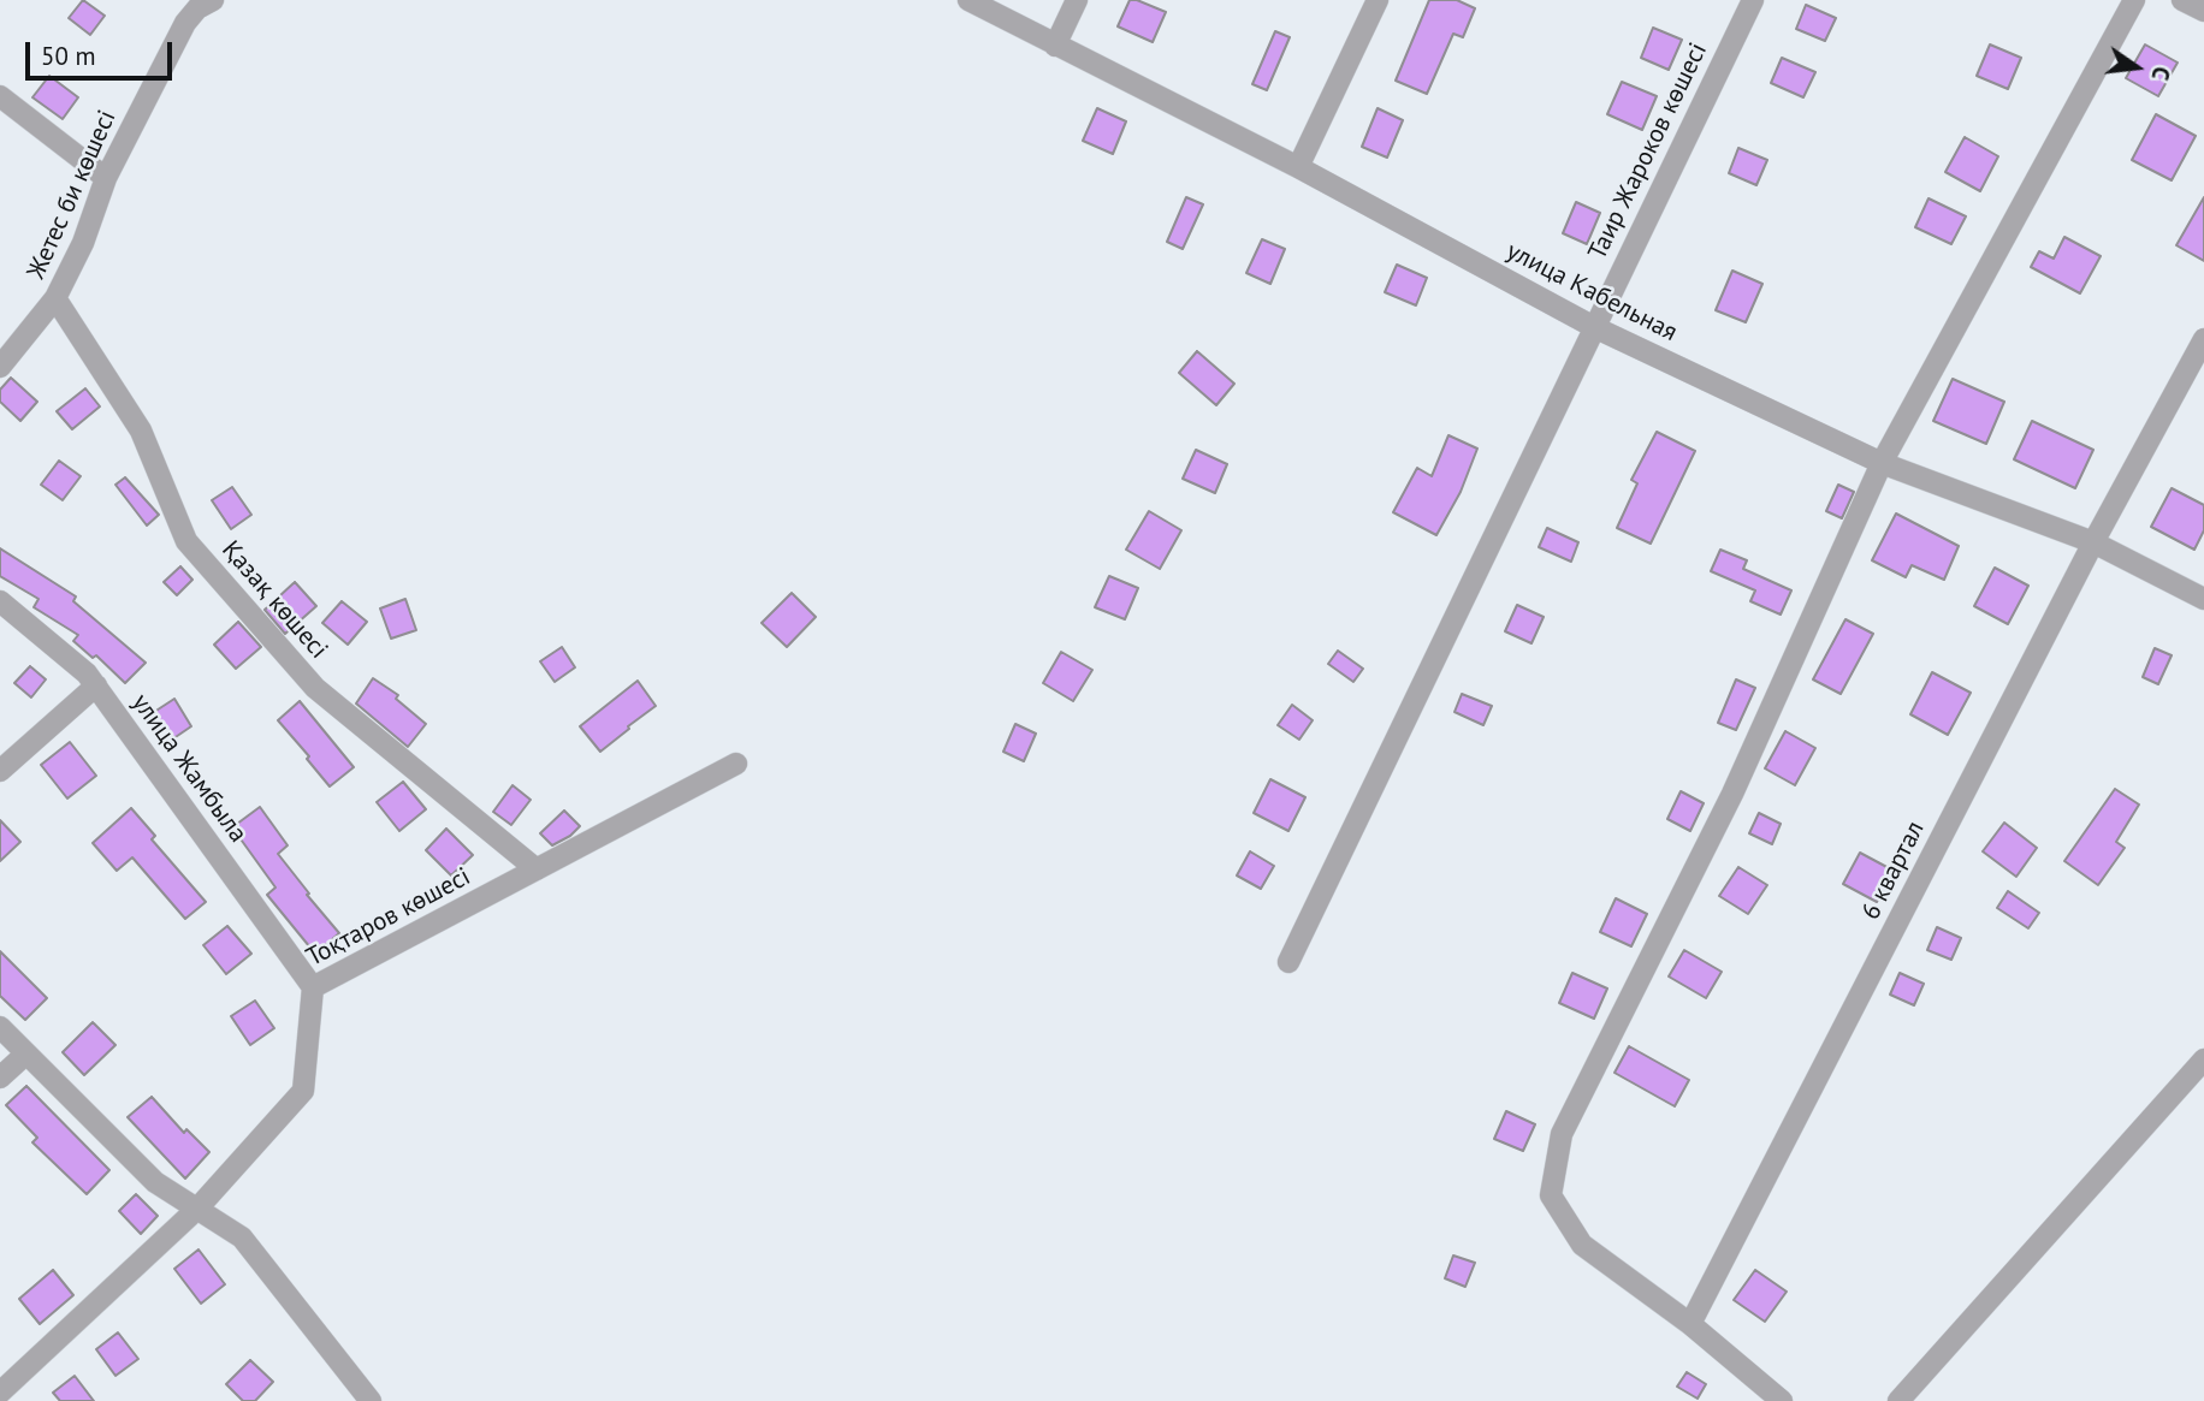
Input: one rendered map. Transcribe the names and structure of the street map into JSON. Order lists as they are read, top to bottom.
{
  "streets": {
    "street": [
      "Таир Жароков көшесі",
      "Жетес би көшесі",
      "улица Кабельная",
      "Қазақ көшесі",
      "улица Жамбыла",
      "6 квартал",
      "Тоқтаров көшесі"
    ]
  },
  "crossings": [
    ["Таир Жароков көшесі", "улица Кабельная"],
    ["Жетес би көшесі", "Қазақ көшесі"],
    ["улица Кабельная", "6 квартал"],
    ["Қазақ көшесі", "Тоқтаров көшесі"],
    ["улица Жамбыла", "Тоқтаров көшесі"]
  ],
  "scale_bar": "50 m",
  "north": "right"
}
